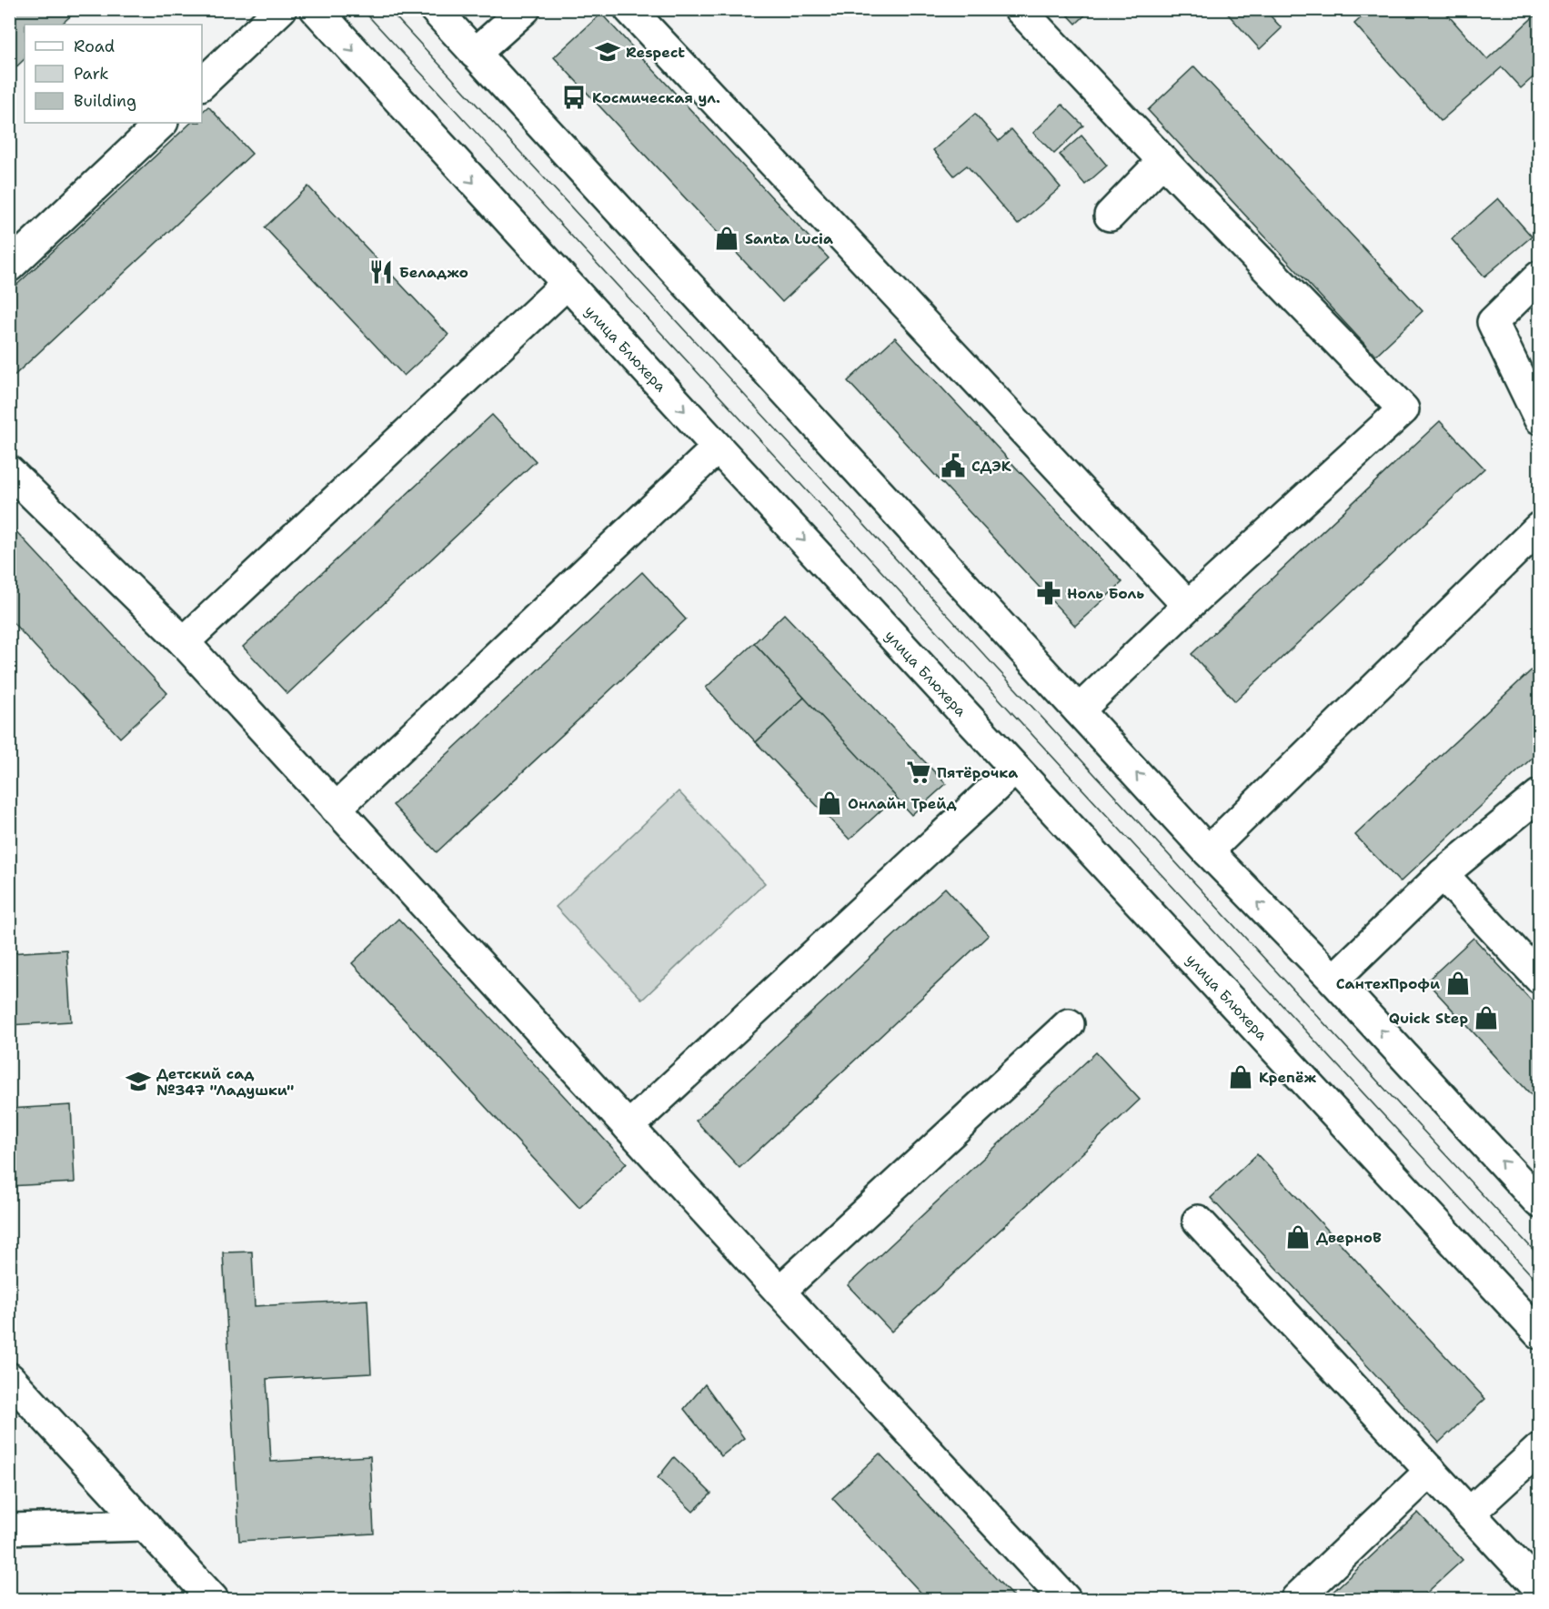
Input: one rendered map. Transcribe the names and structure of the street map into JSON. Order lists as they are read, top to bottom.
{
  "streets": {
    "street": ["улица Блюхера"]
  },
  "places": {
    "school or university": ["Respect", "Детский сад №347 \"Ладушки\""],
    "bus stop": ["Космическая ул."],
    "shop": [
      "Santa Lucia",
      "Онлайн Трейд",
      "СантехПрофи",
      "Quick Step",
      "Крепёж",
      "ДверноВ"
    ],
    "restaurant": ["Беладжо"],
    "public building": ["СДЭК"],
    "pharmacy": ["Ноль Боль"],
    "supermarket": ["Пятёрочка"]
  },
  "legend": ["Road", "Park", "Building"]
}
